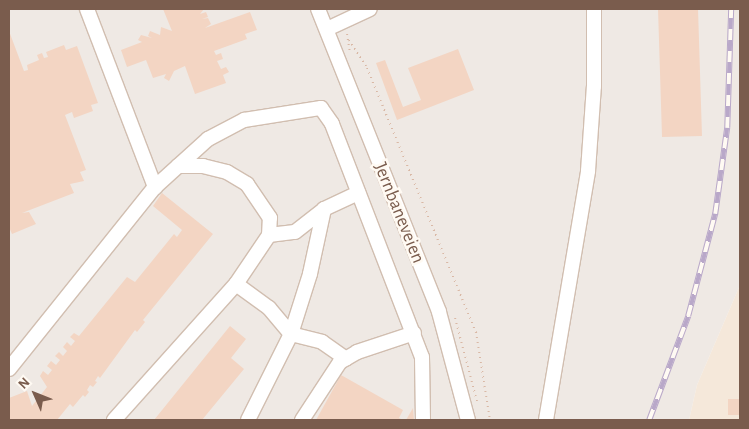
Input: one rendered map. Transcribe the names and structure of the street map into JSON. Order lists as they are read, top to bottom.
{
  "streets": {
    "street": ["Jernbaneveien"]
  },
  "north": "top left"
}
